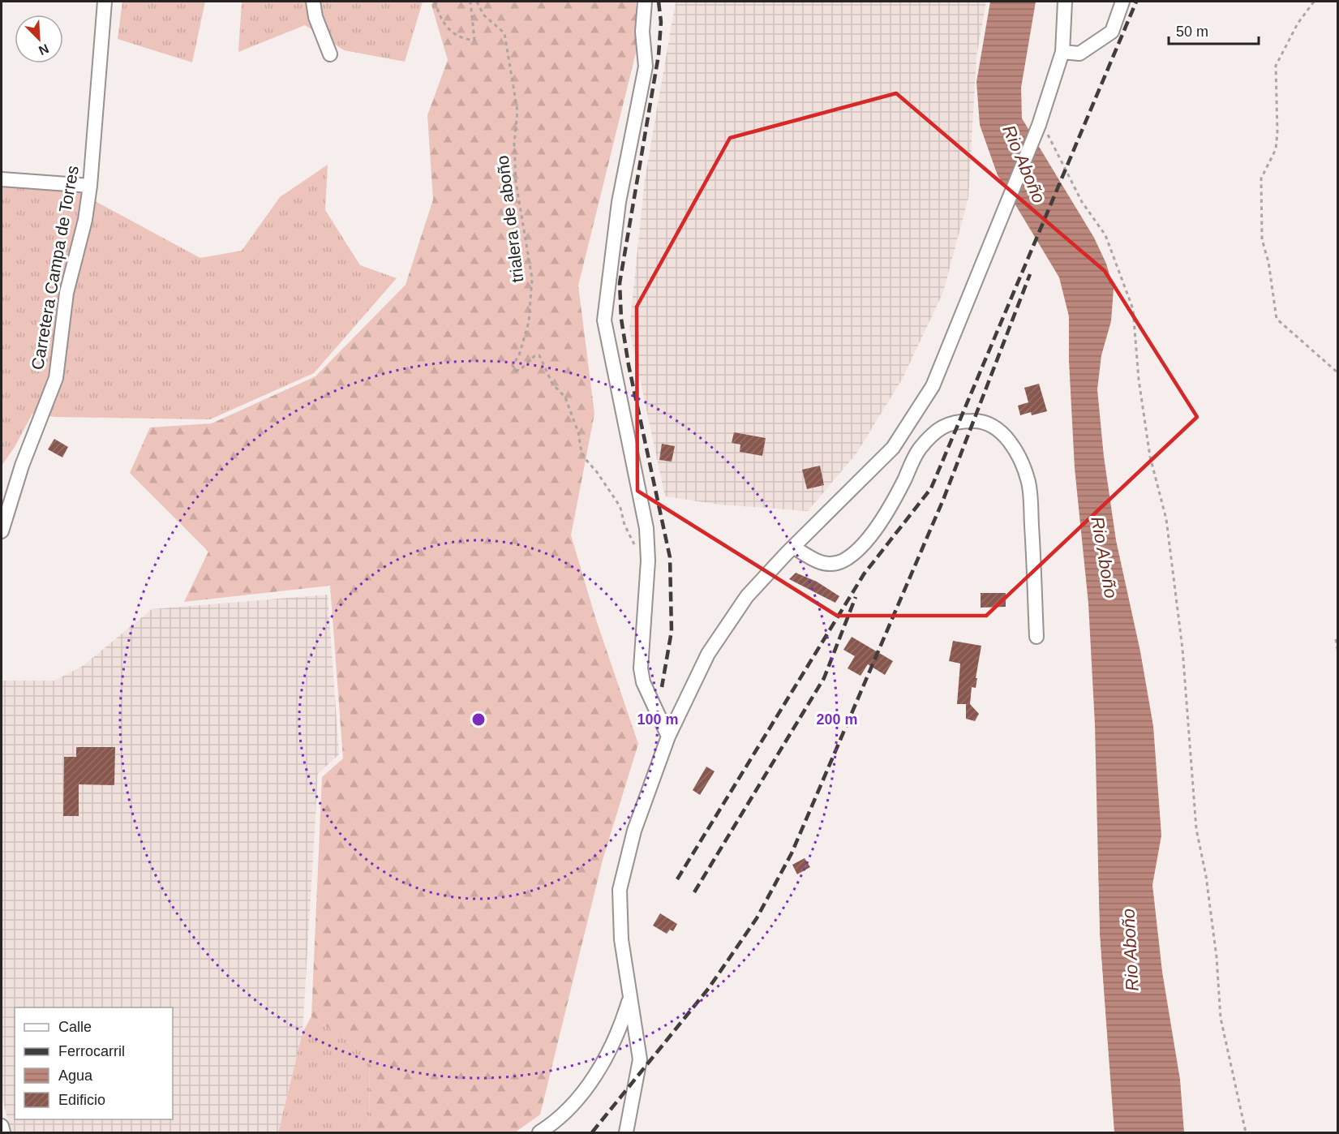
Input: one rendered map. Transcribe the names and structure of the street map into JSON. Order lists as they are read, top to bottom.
{
  "streets": {
    "street": ["Carretera Campa de Torres"],
    "path": ["trialera de aboño"]
  },
  "water": ["Rio Aboño"],
  "legend": [
    "Calle",
    "Ferrocarril",
    "Agua",
    "Edificio"
  ],
  "scale_bar": "50 m",
  "north": "bottom right",
  "rings": ["100 m", "200 m"]
}
